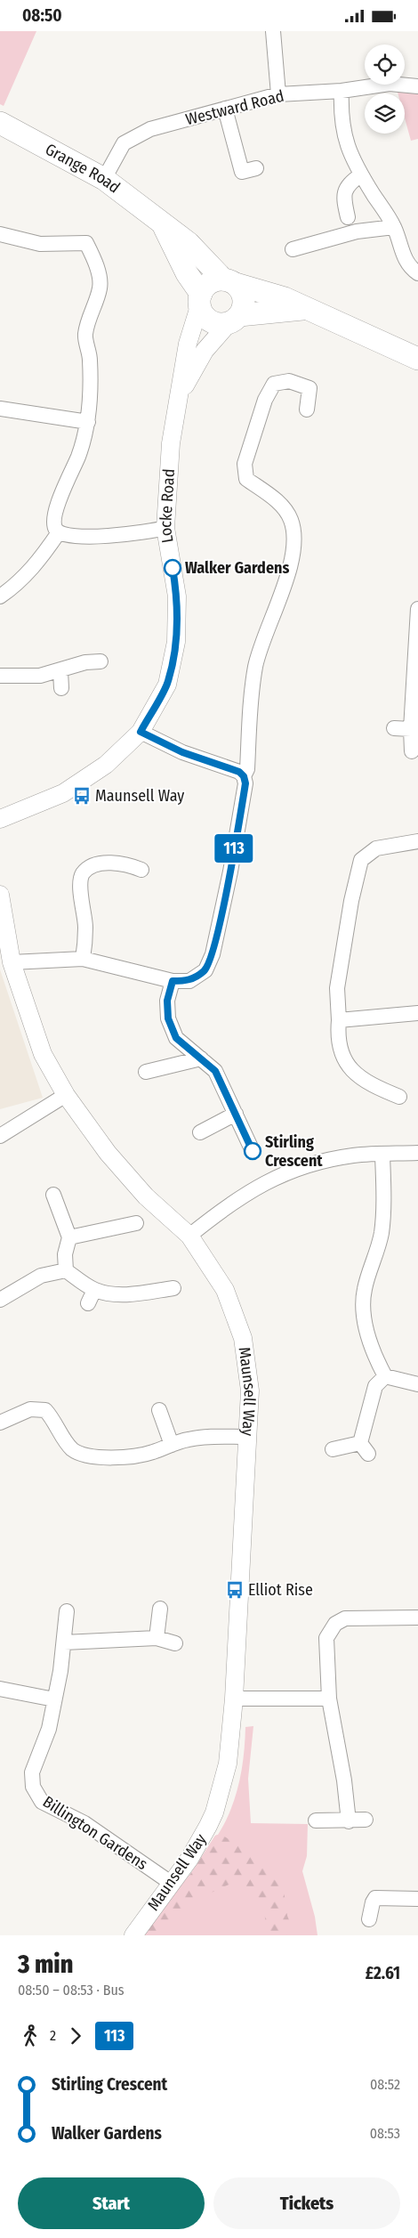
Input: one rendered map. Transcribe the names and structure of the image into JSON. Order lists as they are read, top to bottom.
{
  "streets": {
    "main road": ["Grange Road"],
    "street": [
      "Westward Road",
      "Locke Road",
      "Maunsell Way",
      "Billington Gardens"
    ]
  },
  "crossings": [
    ["Westward Road", "Grange Road"],
    ["Grange Road", "Locke Road"],
    ["Maunsell Way", "Billington Gardens"]
  ],
  "places": {
    "other": ["Walker Gardens", "Stirling Crescent"],
    "bus stop": ["Maunsell Way", "Elliot Rise"]
  },
  "lines": ["bus line 113"],
  "page": {
    "status": "08:50",
    "on_map": "113",
    "heading": ["3 min", "08:50 – 08:53 · Bus", "£2.61"],
    "legs": ["2", "113"],
    "list": [
      {
        "name": "Stirling Crescent",
        "value": "08:52"
      },
      {
        "name": "Walker Gardens",
        "value": "08:53"
      }
    ],
    "buttons": ["Start", "Tickets"]
  }
}
